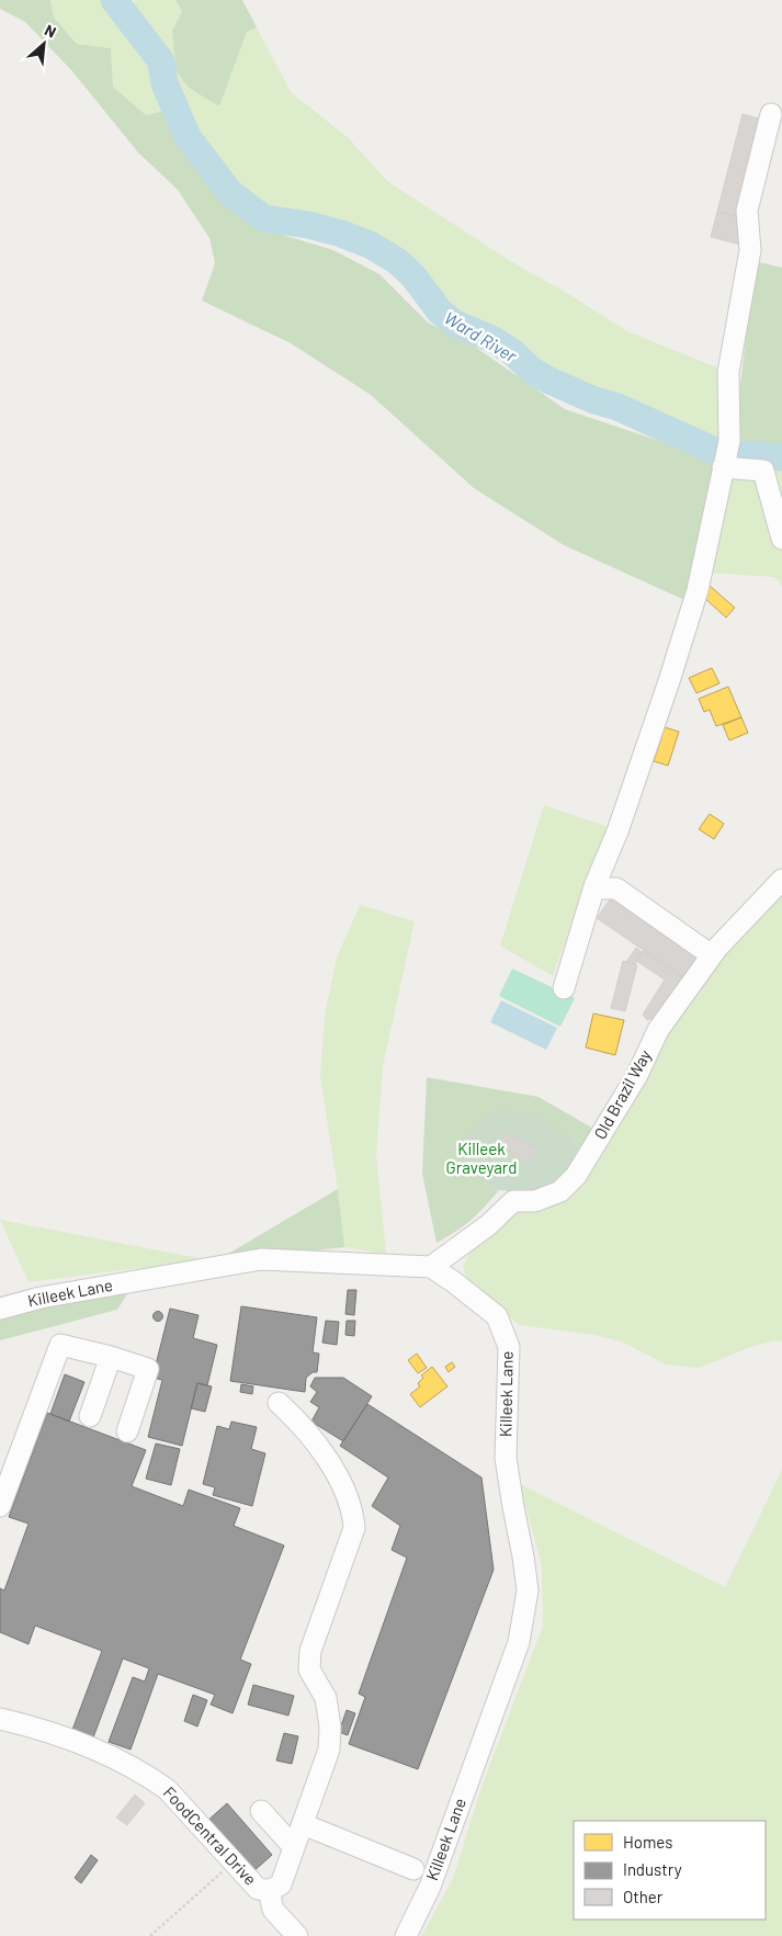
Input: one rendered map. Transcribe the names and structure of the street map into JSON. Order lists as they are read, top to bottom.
{
  "streets": {
    "street": ["Old Brazil Way", "Killeek Lane", "FoodCentral Drive"]
  },
  "crossings": [
    ["Old Brazil Way", "Killeek Lane"]
  ],
  "water": ["Ward River"],
  "parks": ["Killeek Graveyard"],
  "legend": ["Homes", "Industry", "Other"],
  "north": "top right"
}
